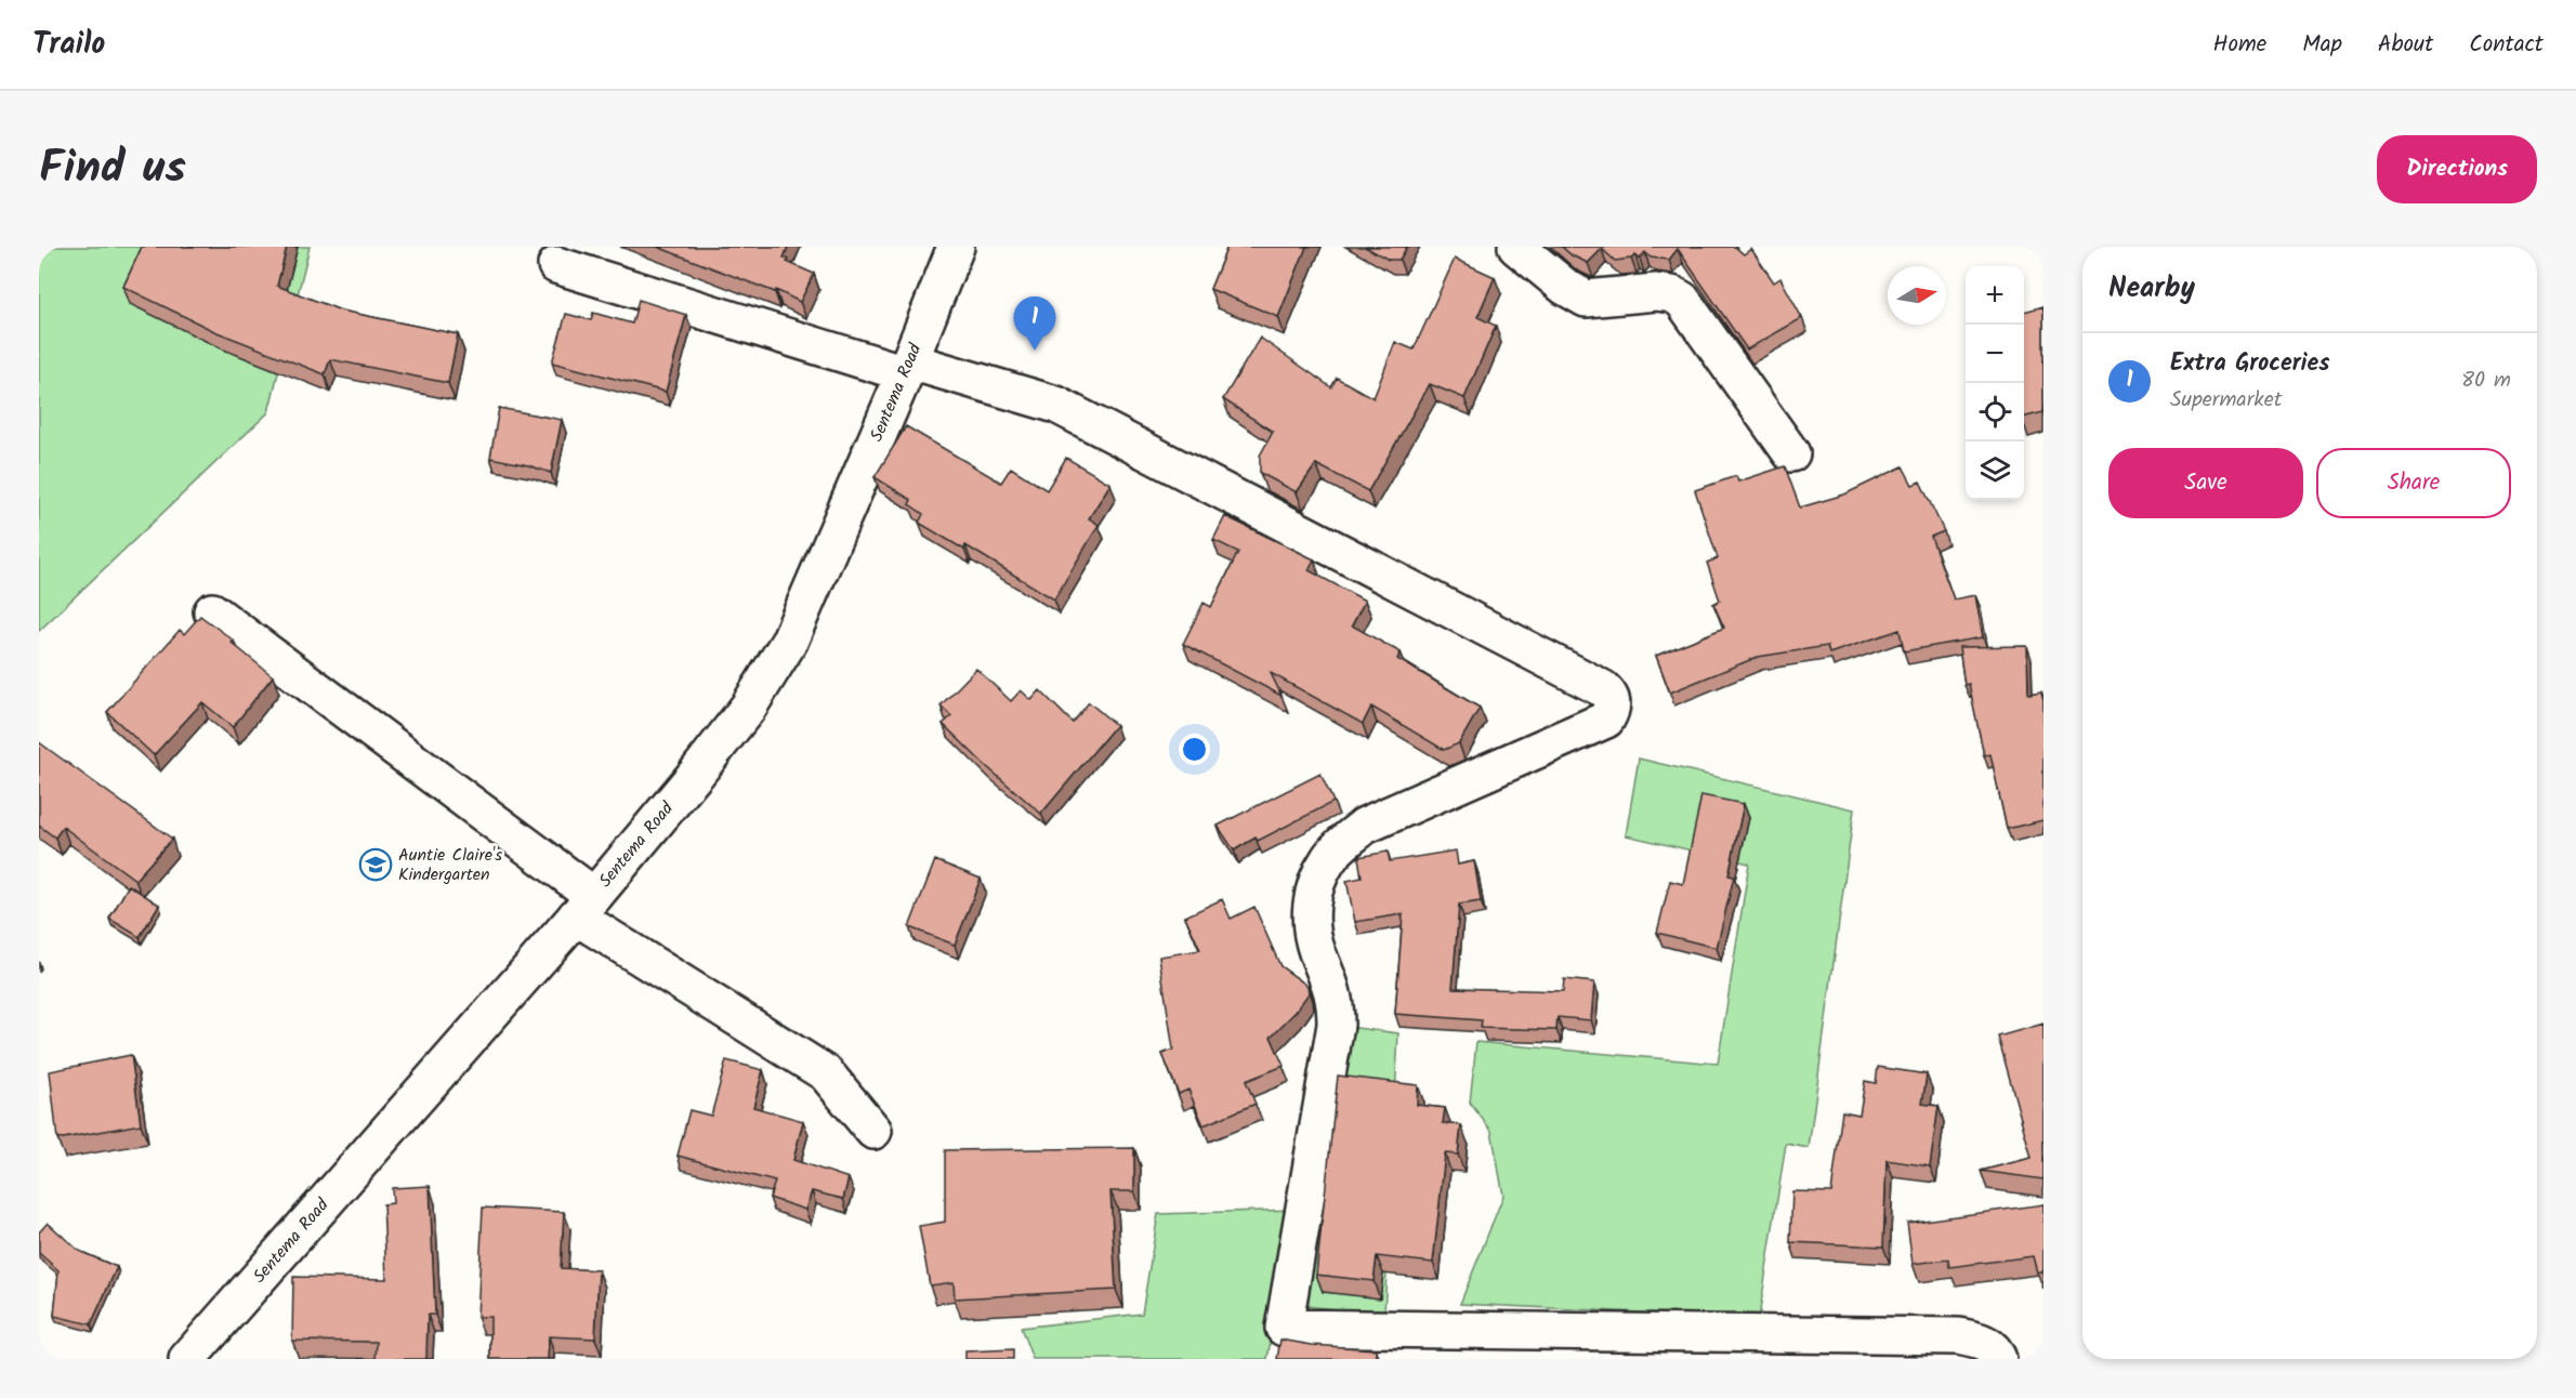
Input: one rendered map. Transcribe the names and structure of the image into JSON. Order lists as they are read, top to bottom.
{
  "streets": {
    "street": ["Sentema Road"]
  },
  "places": {
    "school or university": ["Auntie Claire's Kindergarten"]
  },
  "north": "right",
  "page": {
    "header": "Trailo",
    "nav": [
      "Home",
      "Map",
      "About",
      "Contact"
    ],
    "title": "Find us",
    "buttons": [
      "Directions",
      ["Save", "Share"]
    ],
    "heading": "Nearby",
    "map_buttons": ["+", "−"],
    "pins": "1",
    "list": [
      {
        "mark": "1",
        "name": "Extra Groceries",
        "note": "Supermarket",
        "value": "80 m"
      }
    ]
  }
}
